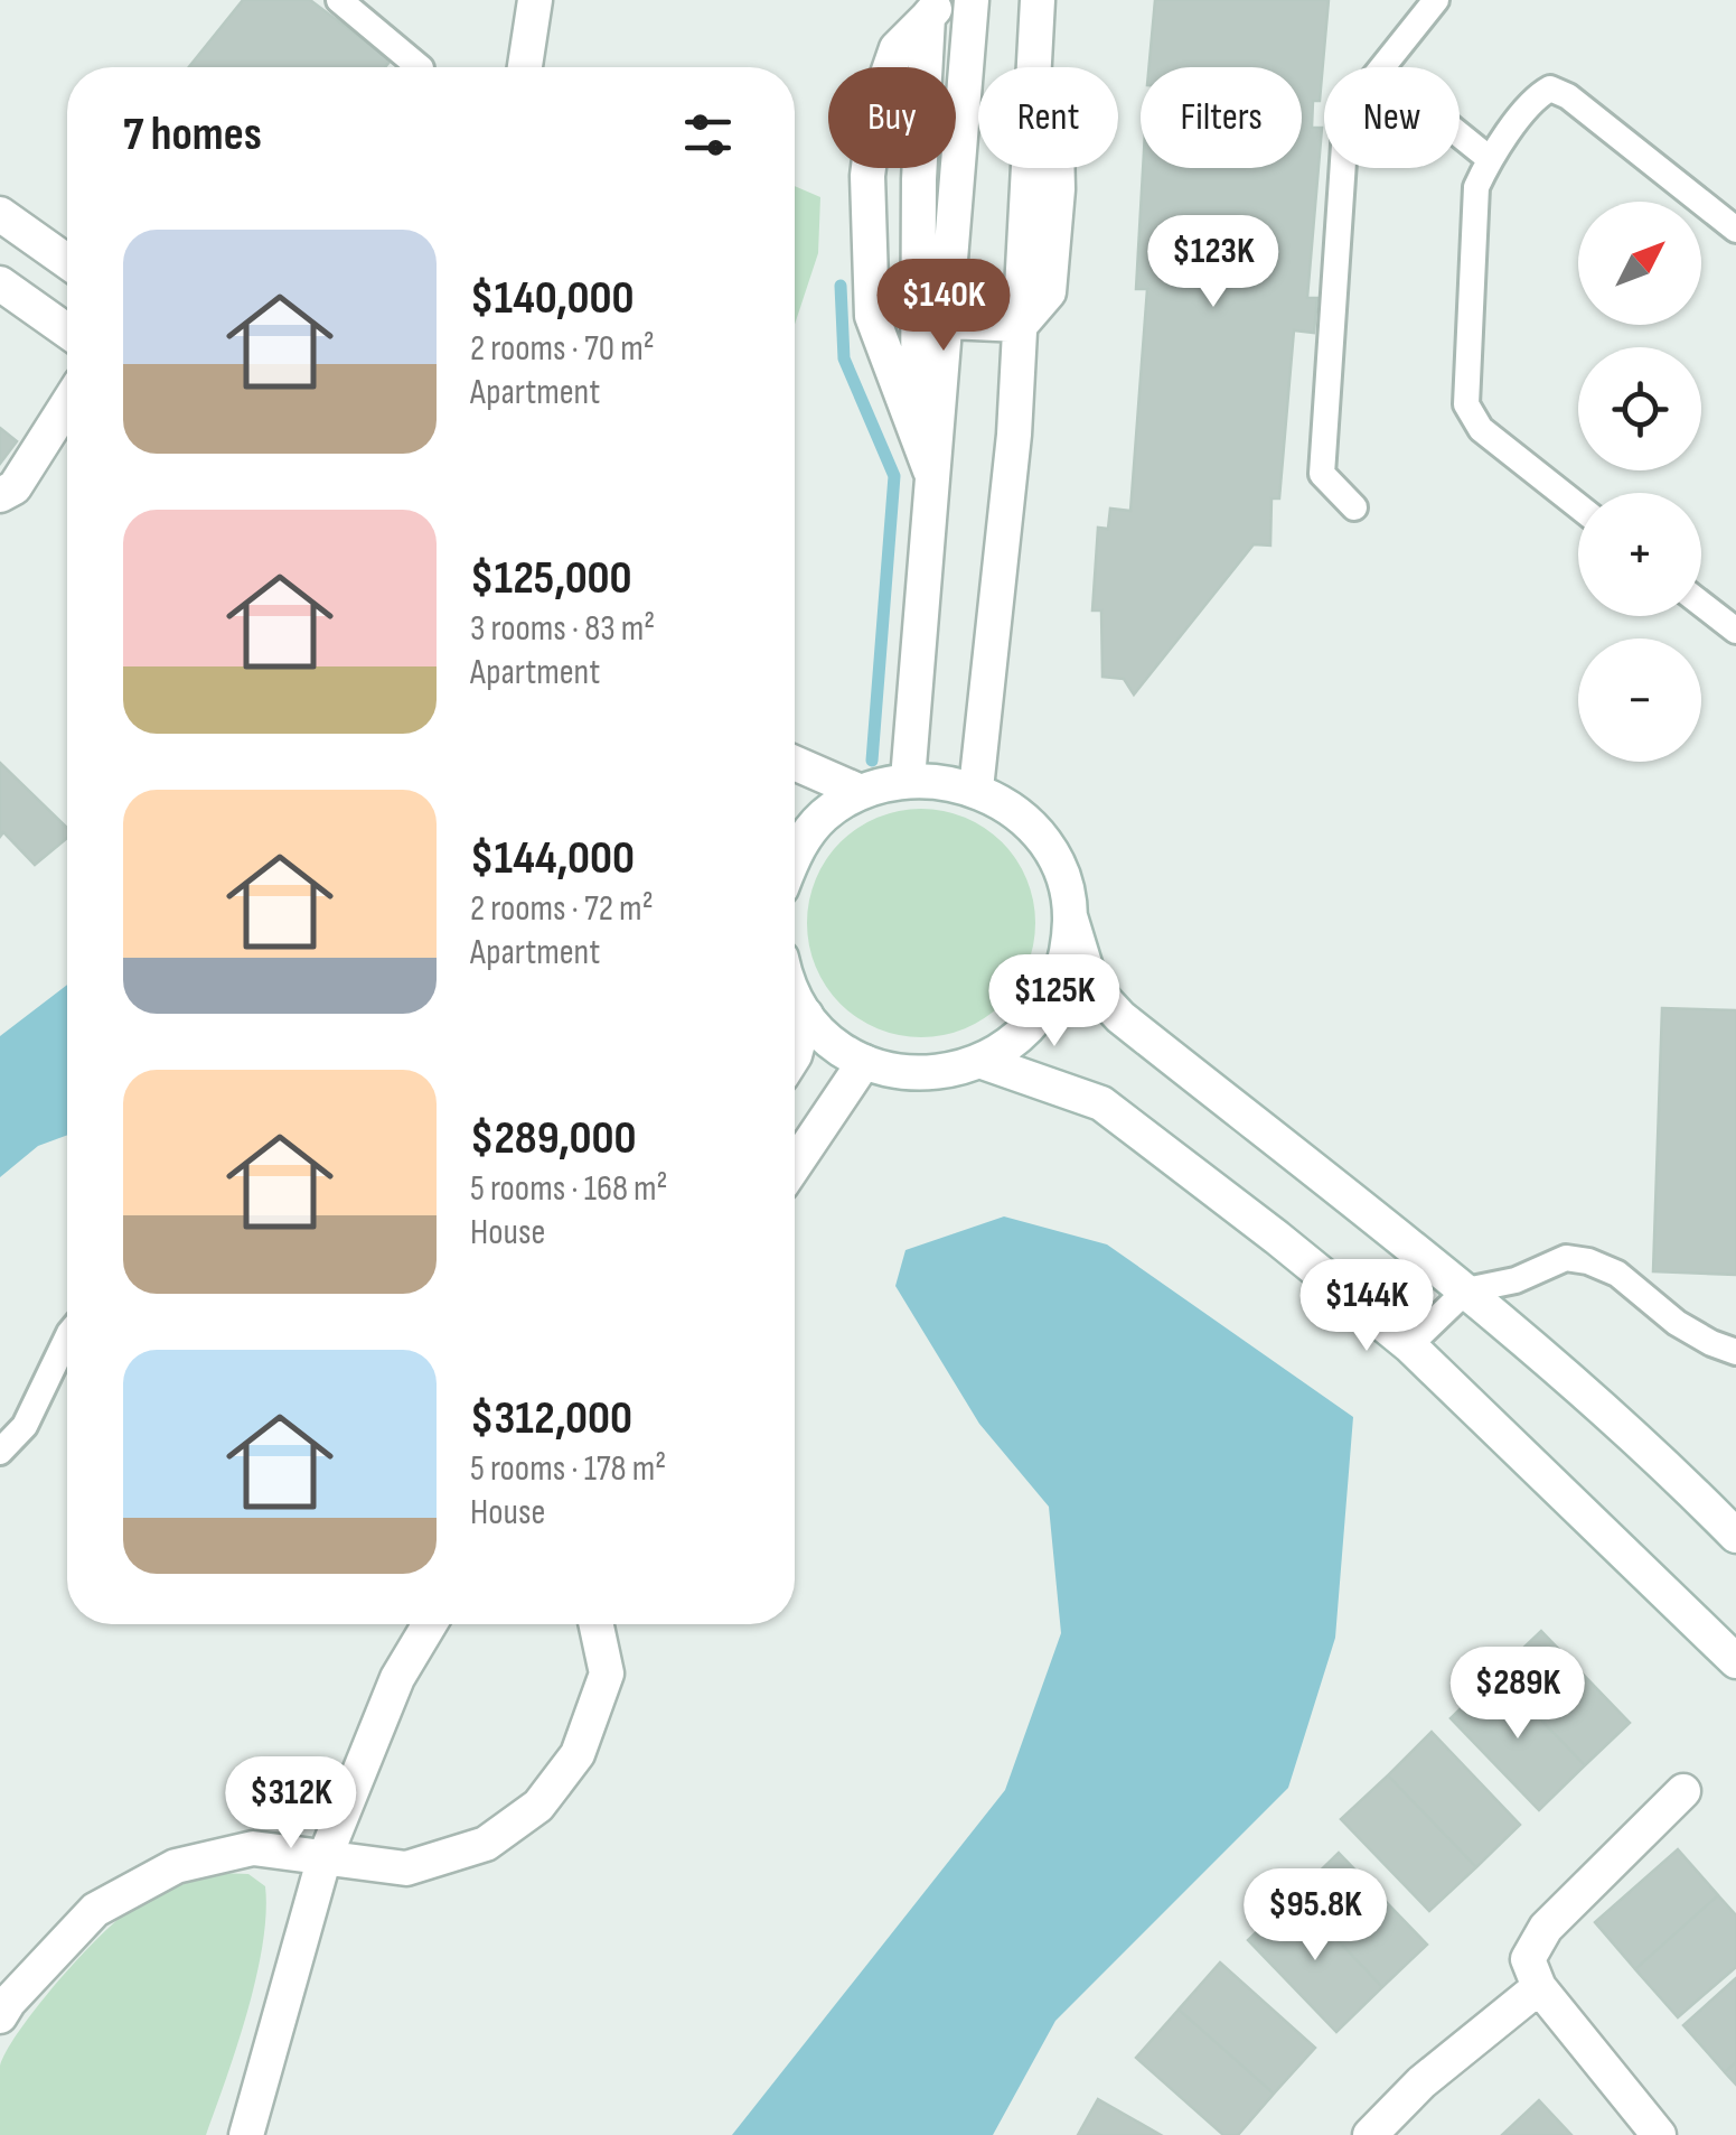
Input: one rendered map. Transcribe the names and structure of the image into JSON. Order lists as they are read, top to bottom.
{
  "north": "top right",
  "page": {
    "chip": [
      "Buy",
      "Rent",
      "Filters",
      "New"
    ],
    "heading": "7 homes",
    "map_buttons": ["+", "−"],
    "list": [
      {
        "name": "$140,000",
        "note": "2 rooms · 70 m² · Apartment"
      },
      {
        "name": "$125,000",
        "note": "3 rooms · 83 m² · Apartment"
      },
      {
        "name": "$144,000",
        "note": "2 rooms · 72 m² · Apartment"
      },
      {
        "name": "$289,000",
        "note": "5 rooms · 168 m² · House"
      },
      {
        "name": "$312,000",
        "note": "5 rooms · 178 m² · House"
      }
    ],
    "price": [
      "$123K",
      "$140K",
      "$125K",
      "$144K",
      "$289K",
      "$312K",
      "$95.8K"
    ]
  }
}
